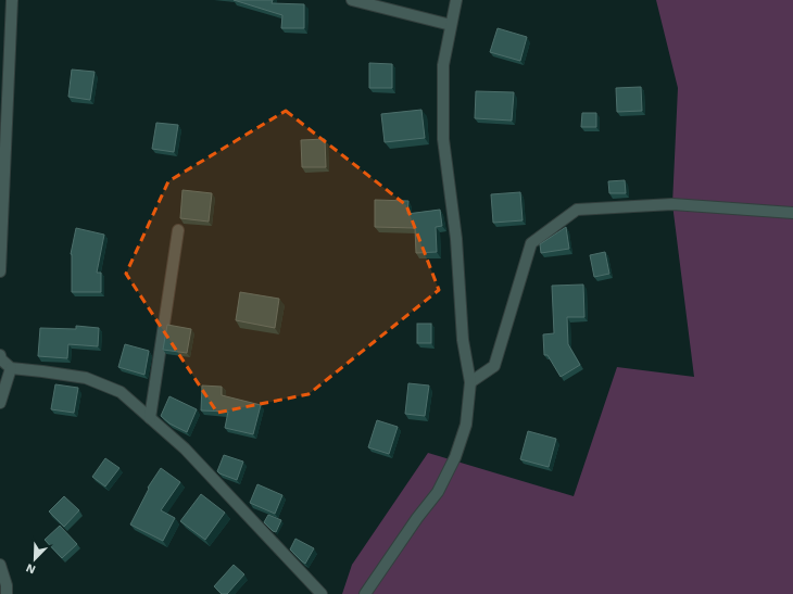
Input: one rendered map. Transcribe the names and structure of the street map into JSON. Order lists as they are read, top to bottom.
{
  "north": "bottom left"
}
